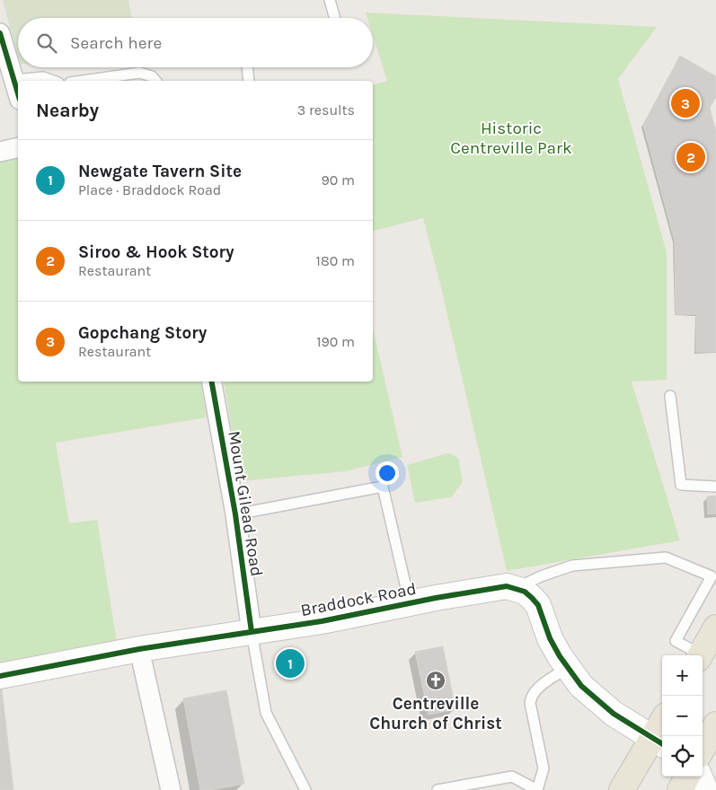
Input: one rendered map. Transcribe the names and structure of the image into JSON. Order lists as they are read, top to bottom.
{
  "streets": {
    "street": ["Mount Gilead Road", "Braddock Road"]
  },
  "crossings": [
    ["Mount Gilead Road", "Braddock Road"]
  ],
  "parks": ["Historic Centreville Park"],
  "places": {
    "church": ["Centreville Church of Christ"]
  },
  "page": {
    "search": "Search here",
    "heading": ["Nearby", "3 results"],
    "pins": ["3", "2", "1"],
    "list": [
      {
        "mark": "1",
        "name": "Newgate Tavern Site",
        "note": "Place · Braddock Road",
        "value": "90 m"
      },
      {
        "mark": "2",
        "name": "Siroo & Hook Story",
        "note": "Restaurant",
        "value": "180 m"
      },
      {
        "mark": "3",
        "name": "Gopchang Story",
        "note": "Restaurant",
        "value": "190 m"
      }
    ],
    "map_buttons": ["+", "−"]
  }
}
